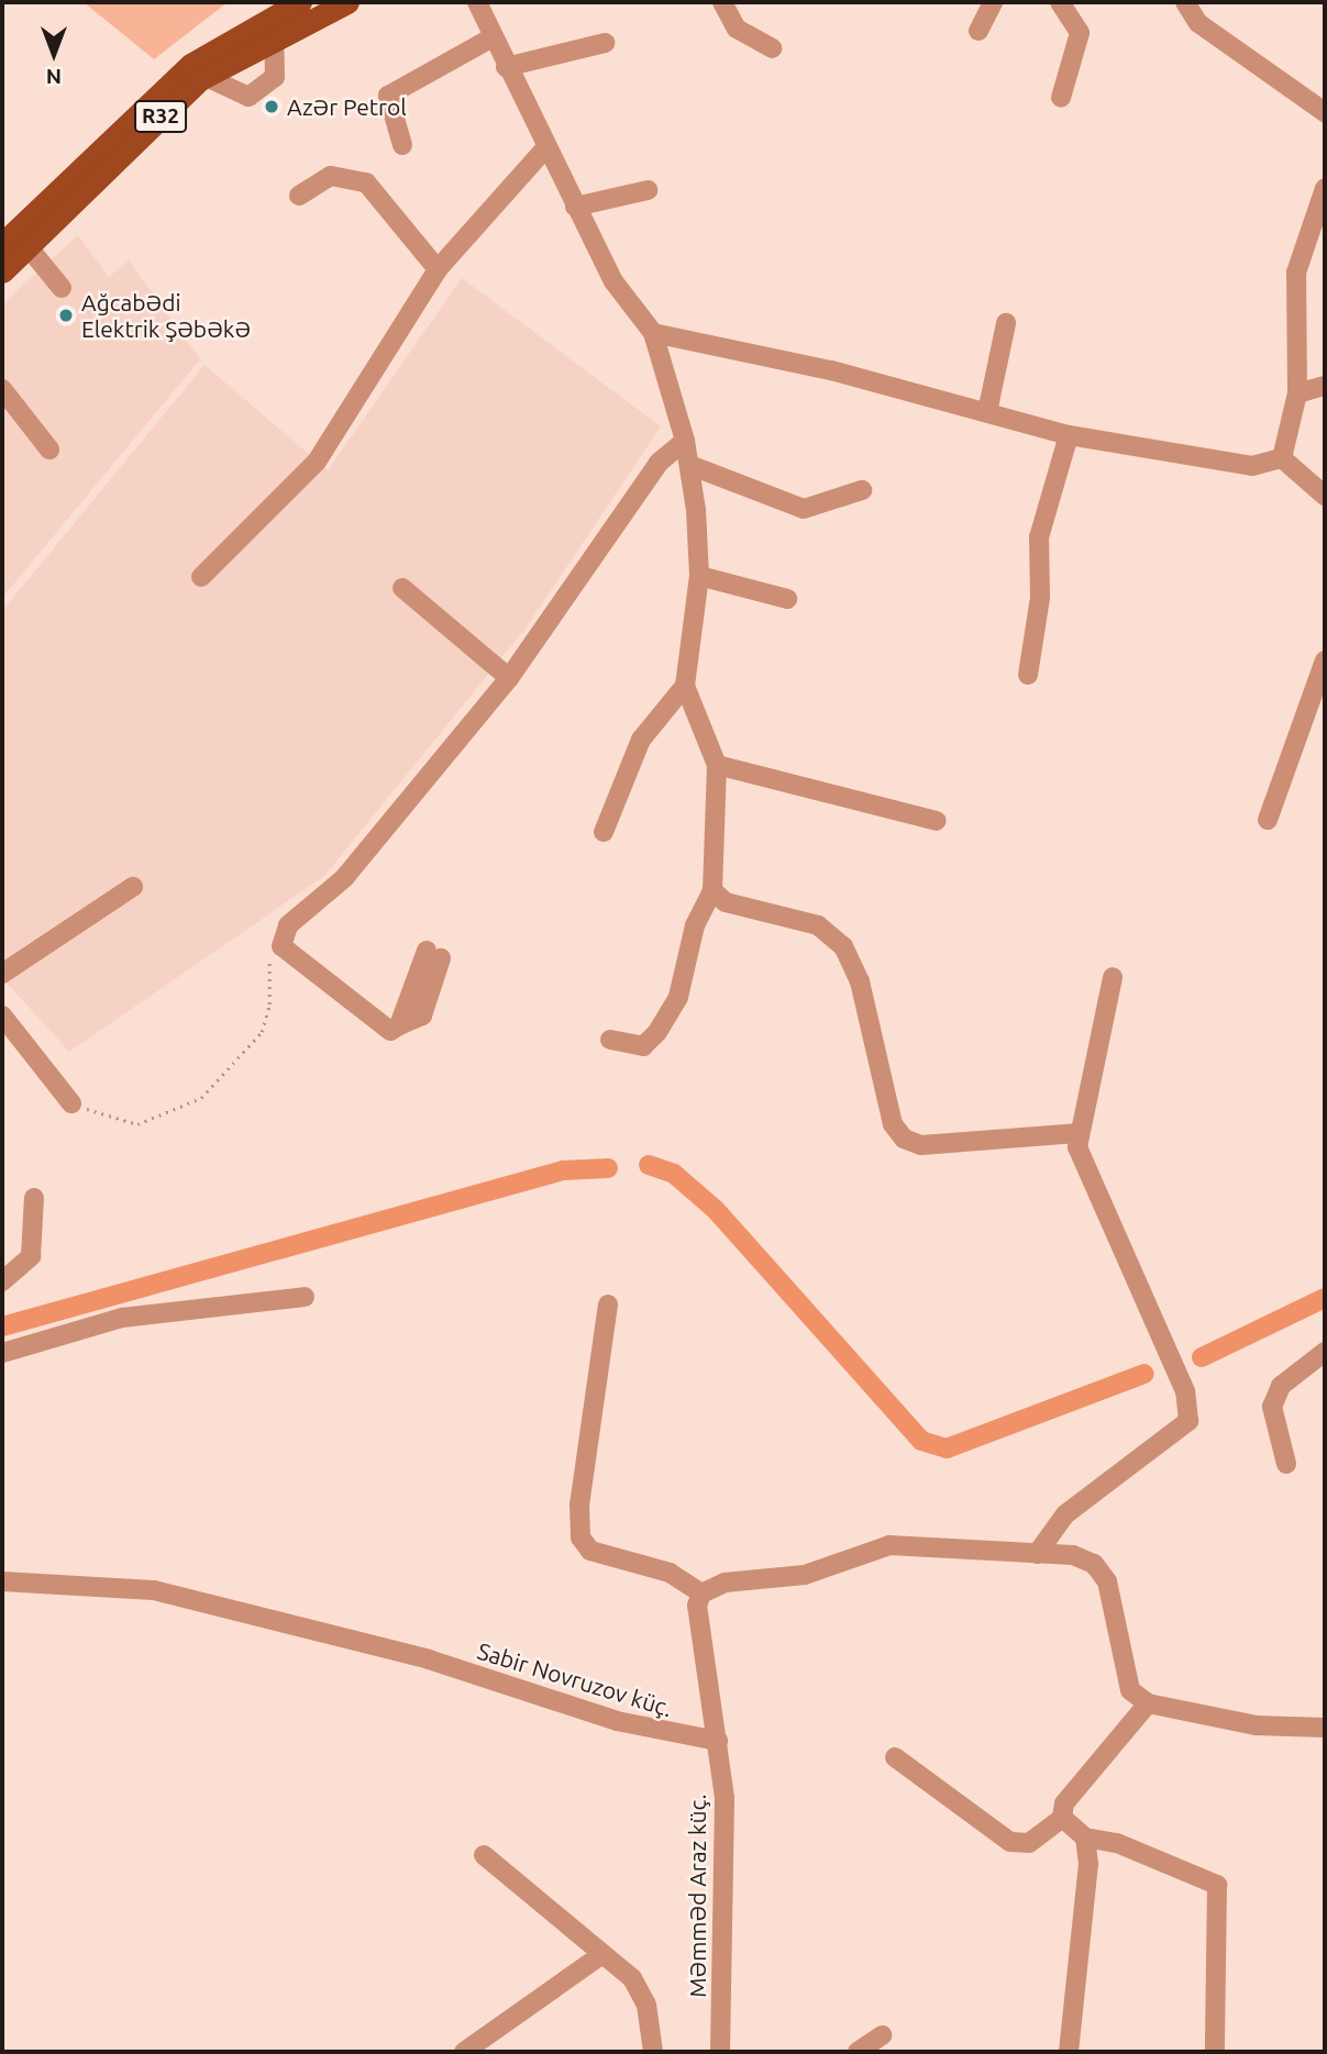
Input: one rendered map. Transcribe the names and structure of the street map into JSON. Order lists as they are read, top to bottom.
{
  "streets": {
    "main road": ["R32"],
    "street": ["Sabir Novruzov küç.", "Məmməd Araz küç."]
  },
  "crossings": [
    ["Sabir Novruzov küç.", "Məmməd Araz küç."]
  ],
  "places": ["Azər Petrol", "Ağcabədi Elektrik Şəbəkə"],
  "north": "bottom"
}
